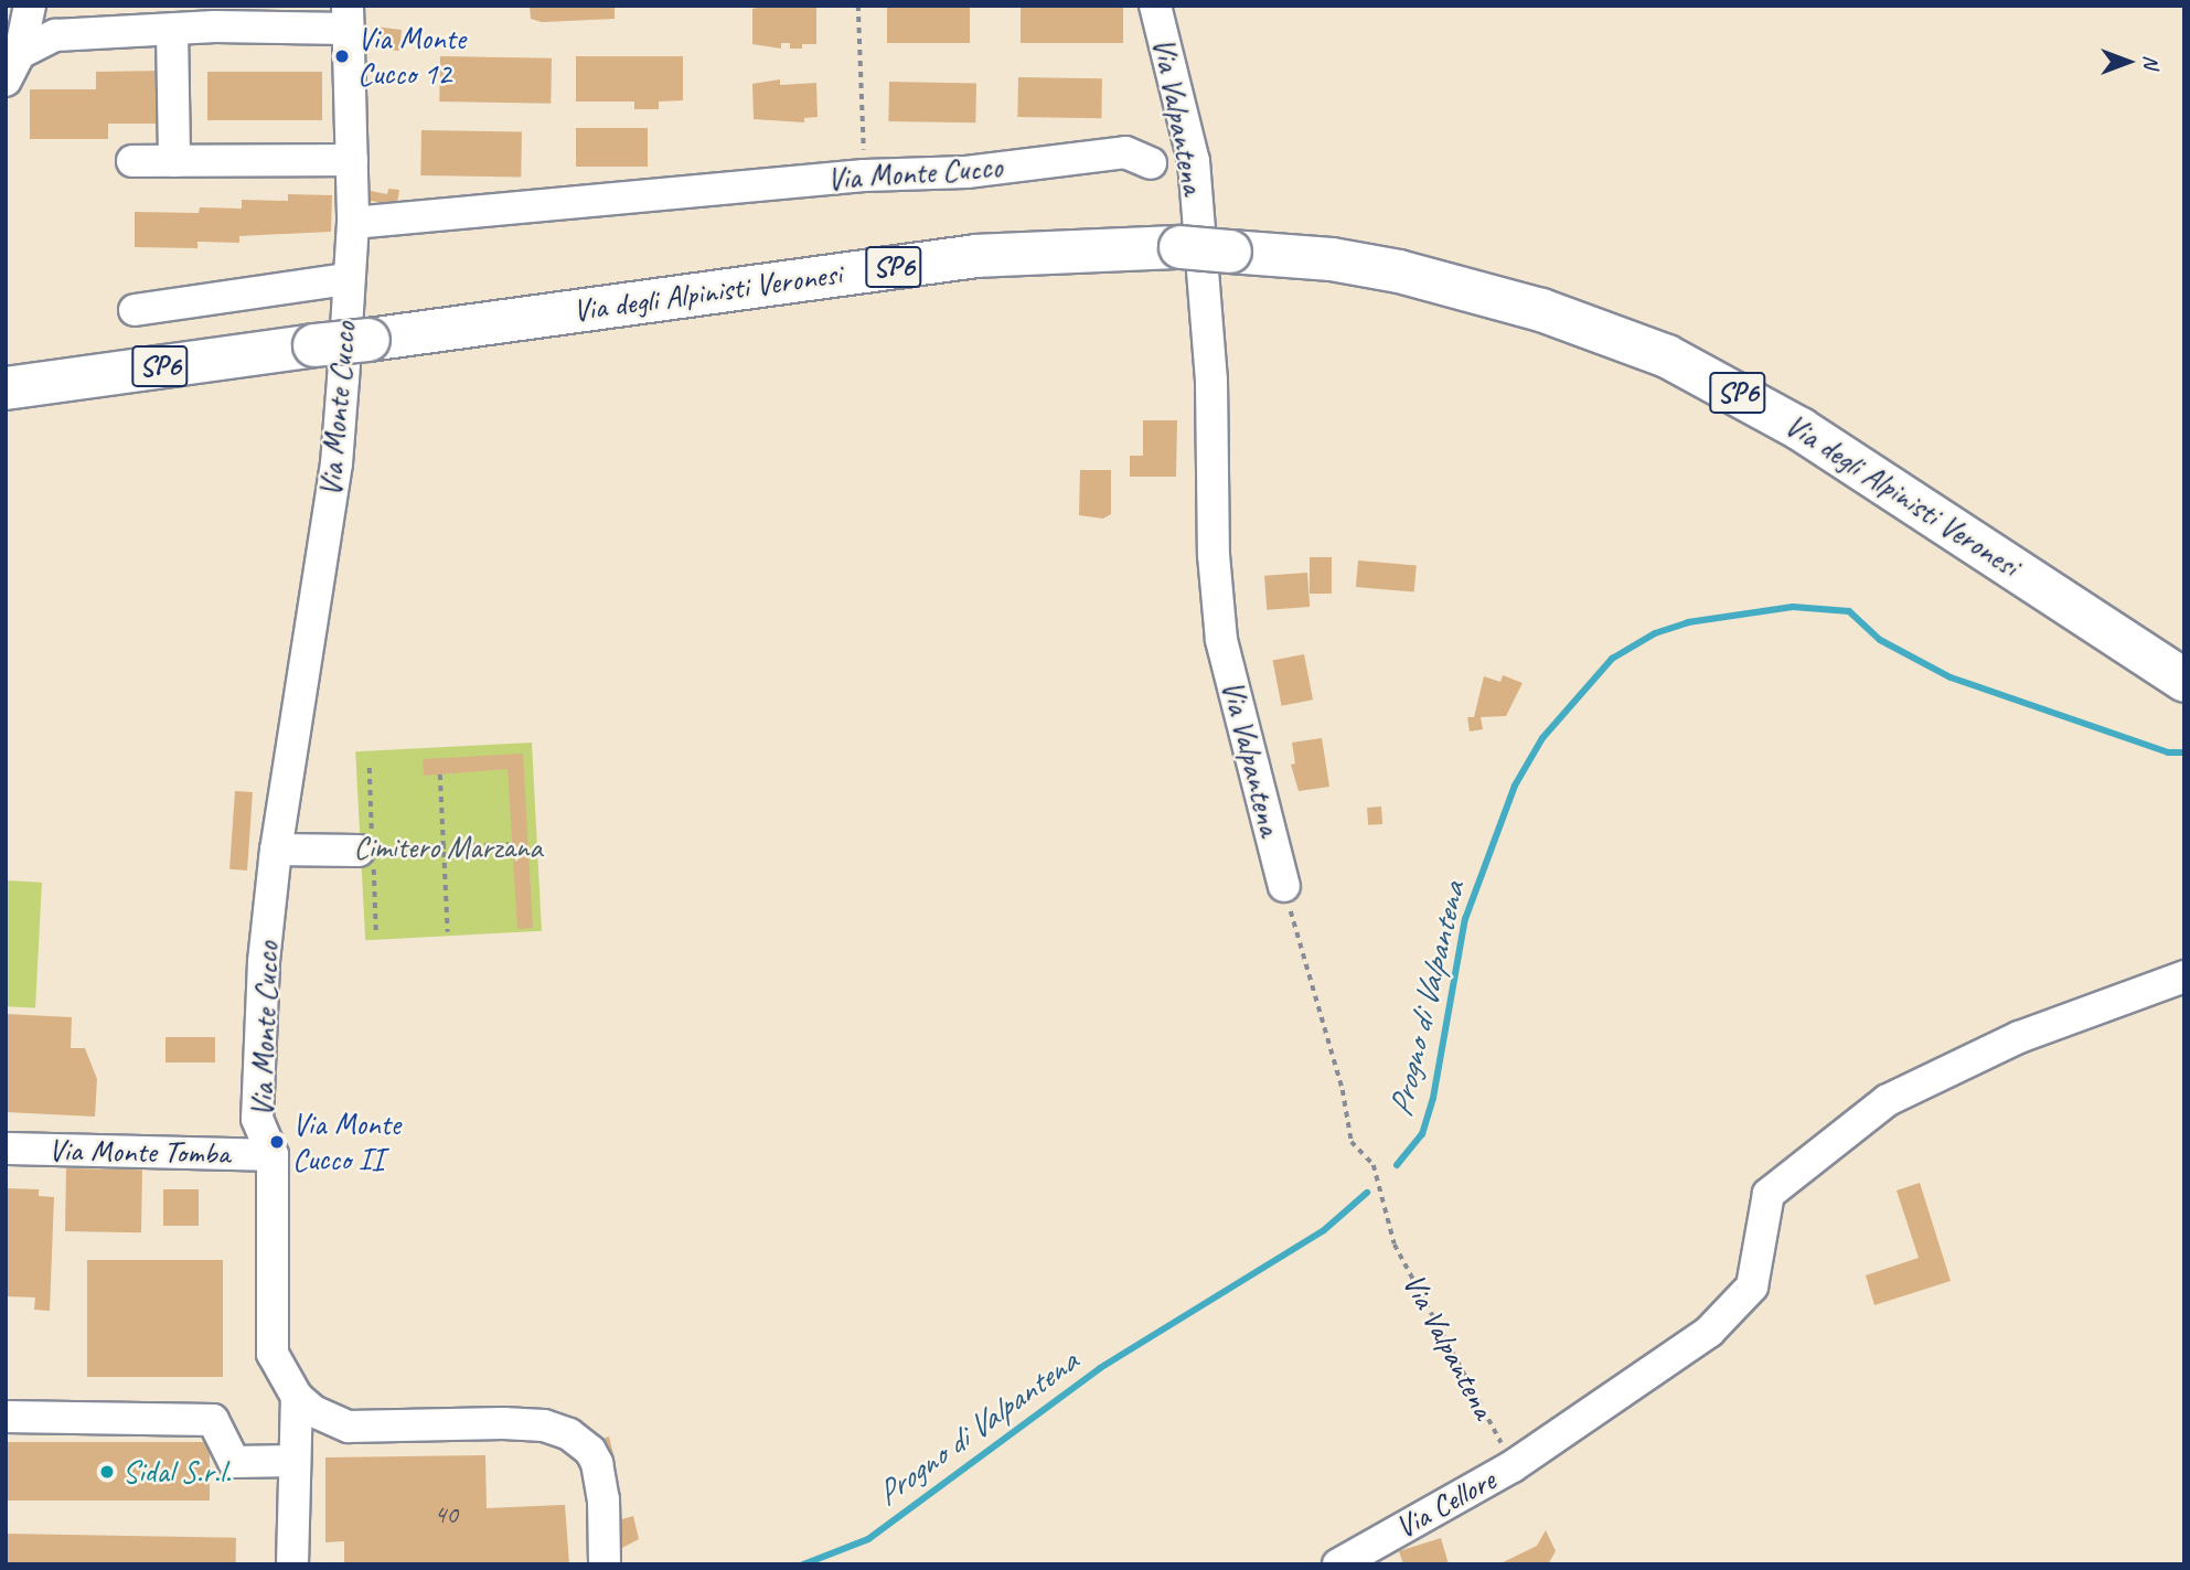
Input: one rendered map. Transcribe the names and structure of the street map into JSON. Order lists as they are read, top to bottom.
{
  "streets": {
    "highway": ["SP6", "Via degli Alpinisti Veronesi"],
    "street": [
      "Via Valpantena",
      "Via Monte Cucco",
      "Via Monte Tomba",
      "Via Cellore"
    ]
  },
  "crossings": [
    ["Via Valpantena", "Via Cellore"],
    ["Via Monte Cucco", "Via Monte Tomba"]
  ],
  "water": ["Progno di Valpantena"],
  "parks": ["Cimitero Marzana"],
  "places": ["Via Monte Cucco 12", "Via Monte Cucco II", "Sidal S.r.l."],
  "house_numbers": ["40"],
  "north": "right"
}
